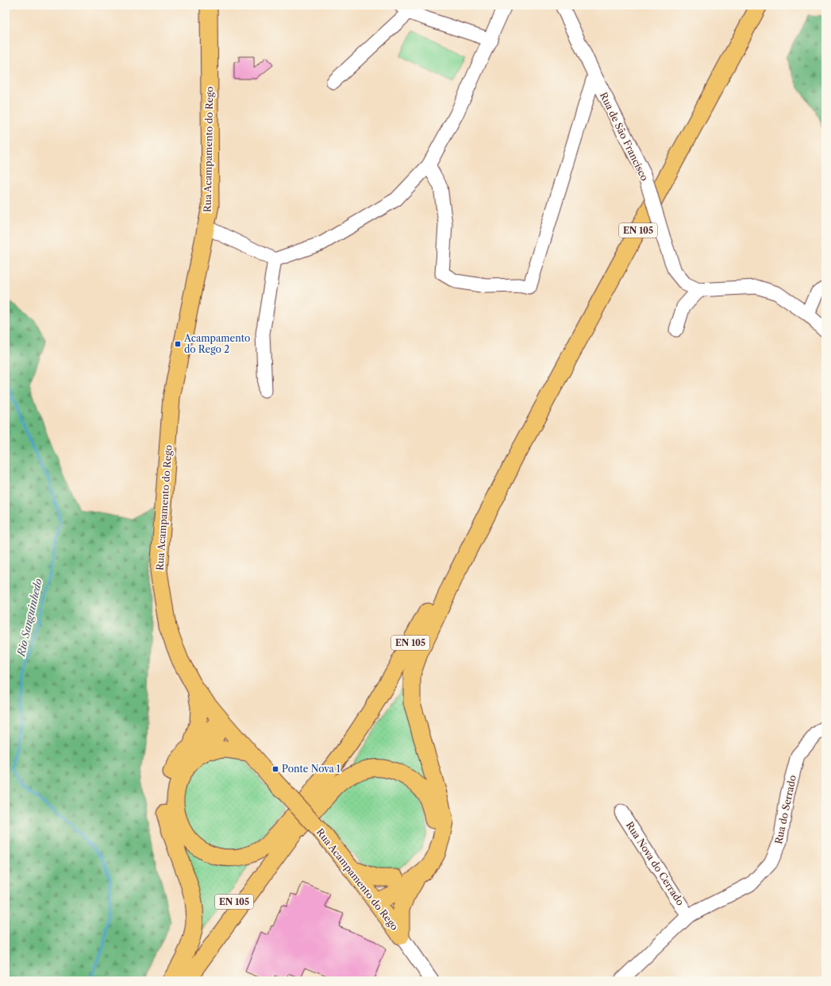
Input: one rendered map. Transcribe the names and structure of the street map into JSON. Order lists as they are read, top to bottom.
{
  "streets": {
    "main road": ["Rua Acampamento do Rego", "EN 105"],
    "street": ["Rua de São Francisco", "Rua do Serrado", "Rua Nova do Cerrado"]
  },
  "crossings": [
    ["Rua do Serrado", "Rua Nova do Cerrado"]
  ],
  "water": ["Rio Sanguinhedo"],
  "places": {
    "transit": ["Acampamento do Rego 2", "Ponte Nova 1"]
  }
}
